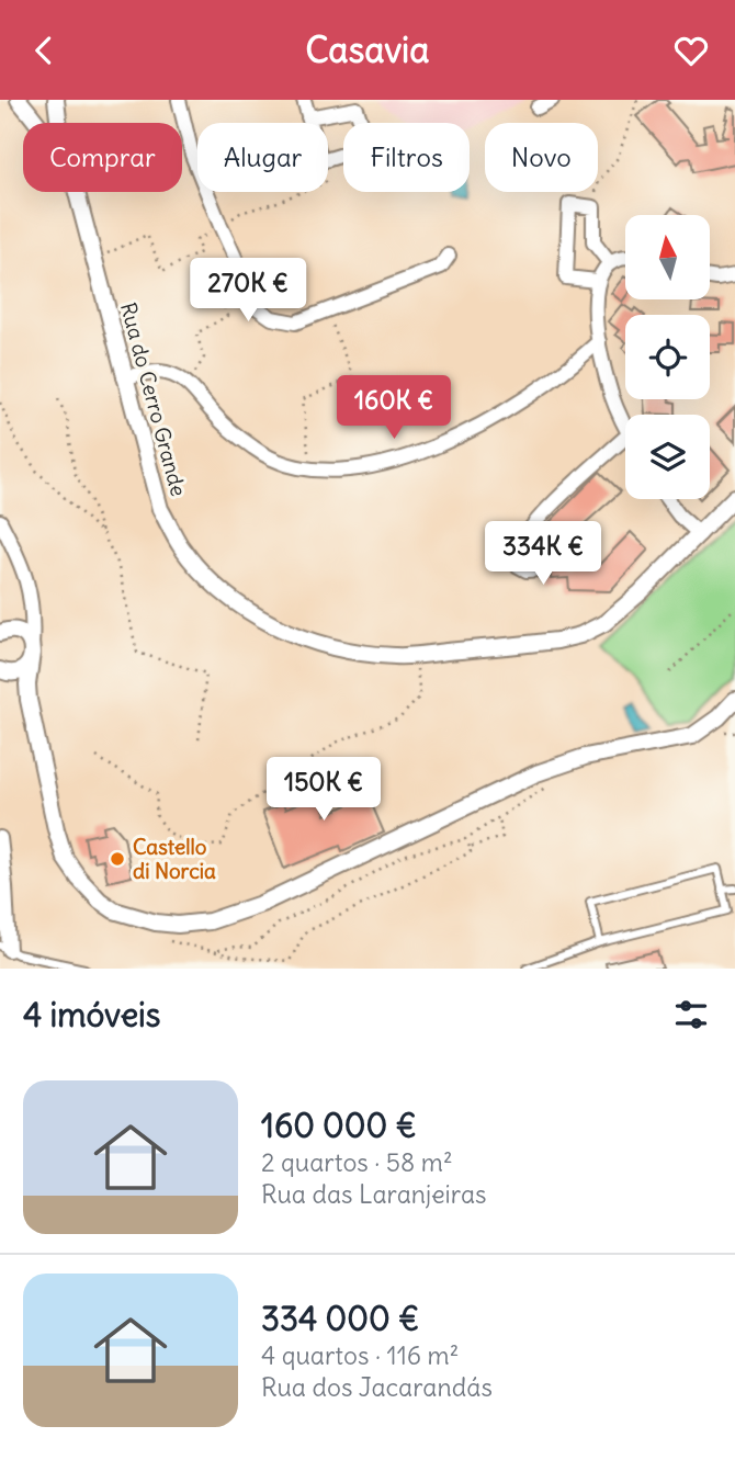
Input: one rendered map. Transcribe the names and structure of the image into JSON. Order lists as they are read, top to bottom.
{
  "streets": {
    "street": ["Rua do Cerro Grande"]
  },
  "places": ["Castello di Norcia"],
  "north": "top",
  "page": {
    "header": "Casavia",
    "chip": [
      "Comprar",
      "Alugar",
      "Filtros",
      "Novo"
    ],
    "price": [
      "270K €",
      "160K €",
      "334K €",
      "150K €"
    ],
    "heading": "4 imóveis",
    "list": [
      {
        "name": "160 000 €",
        "note": "2 quartos · 58 m² · Rua das Laranjeiras"
      },
      {
        "name": "334 000 €",
        "note": "4 quartos · 116 m² · Rua dos Jacarandás"
      }
    ]
  }
}
